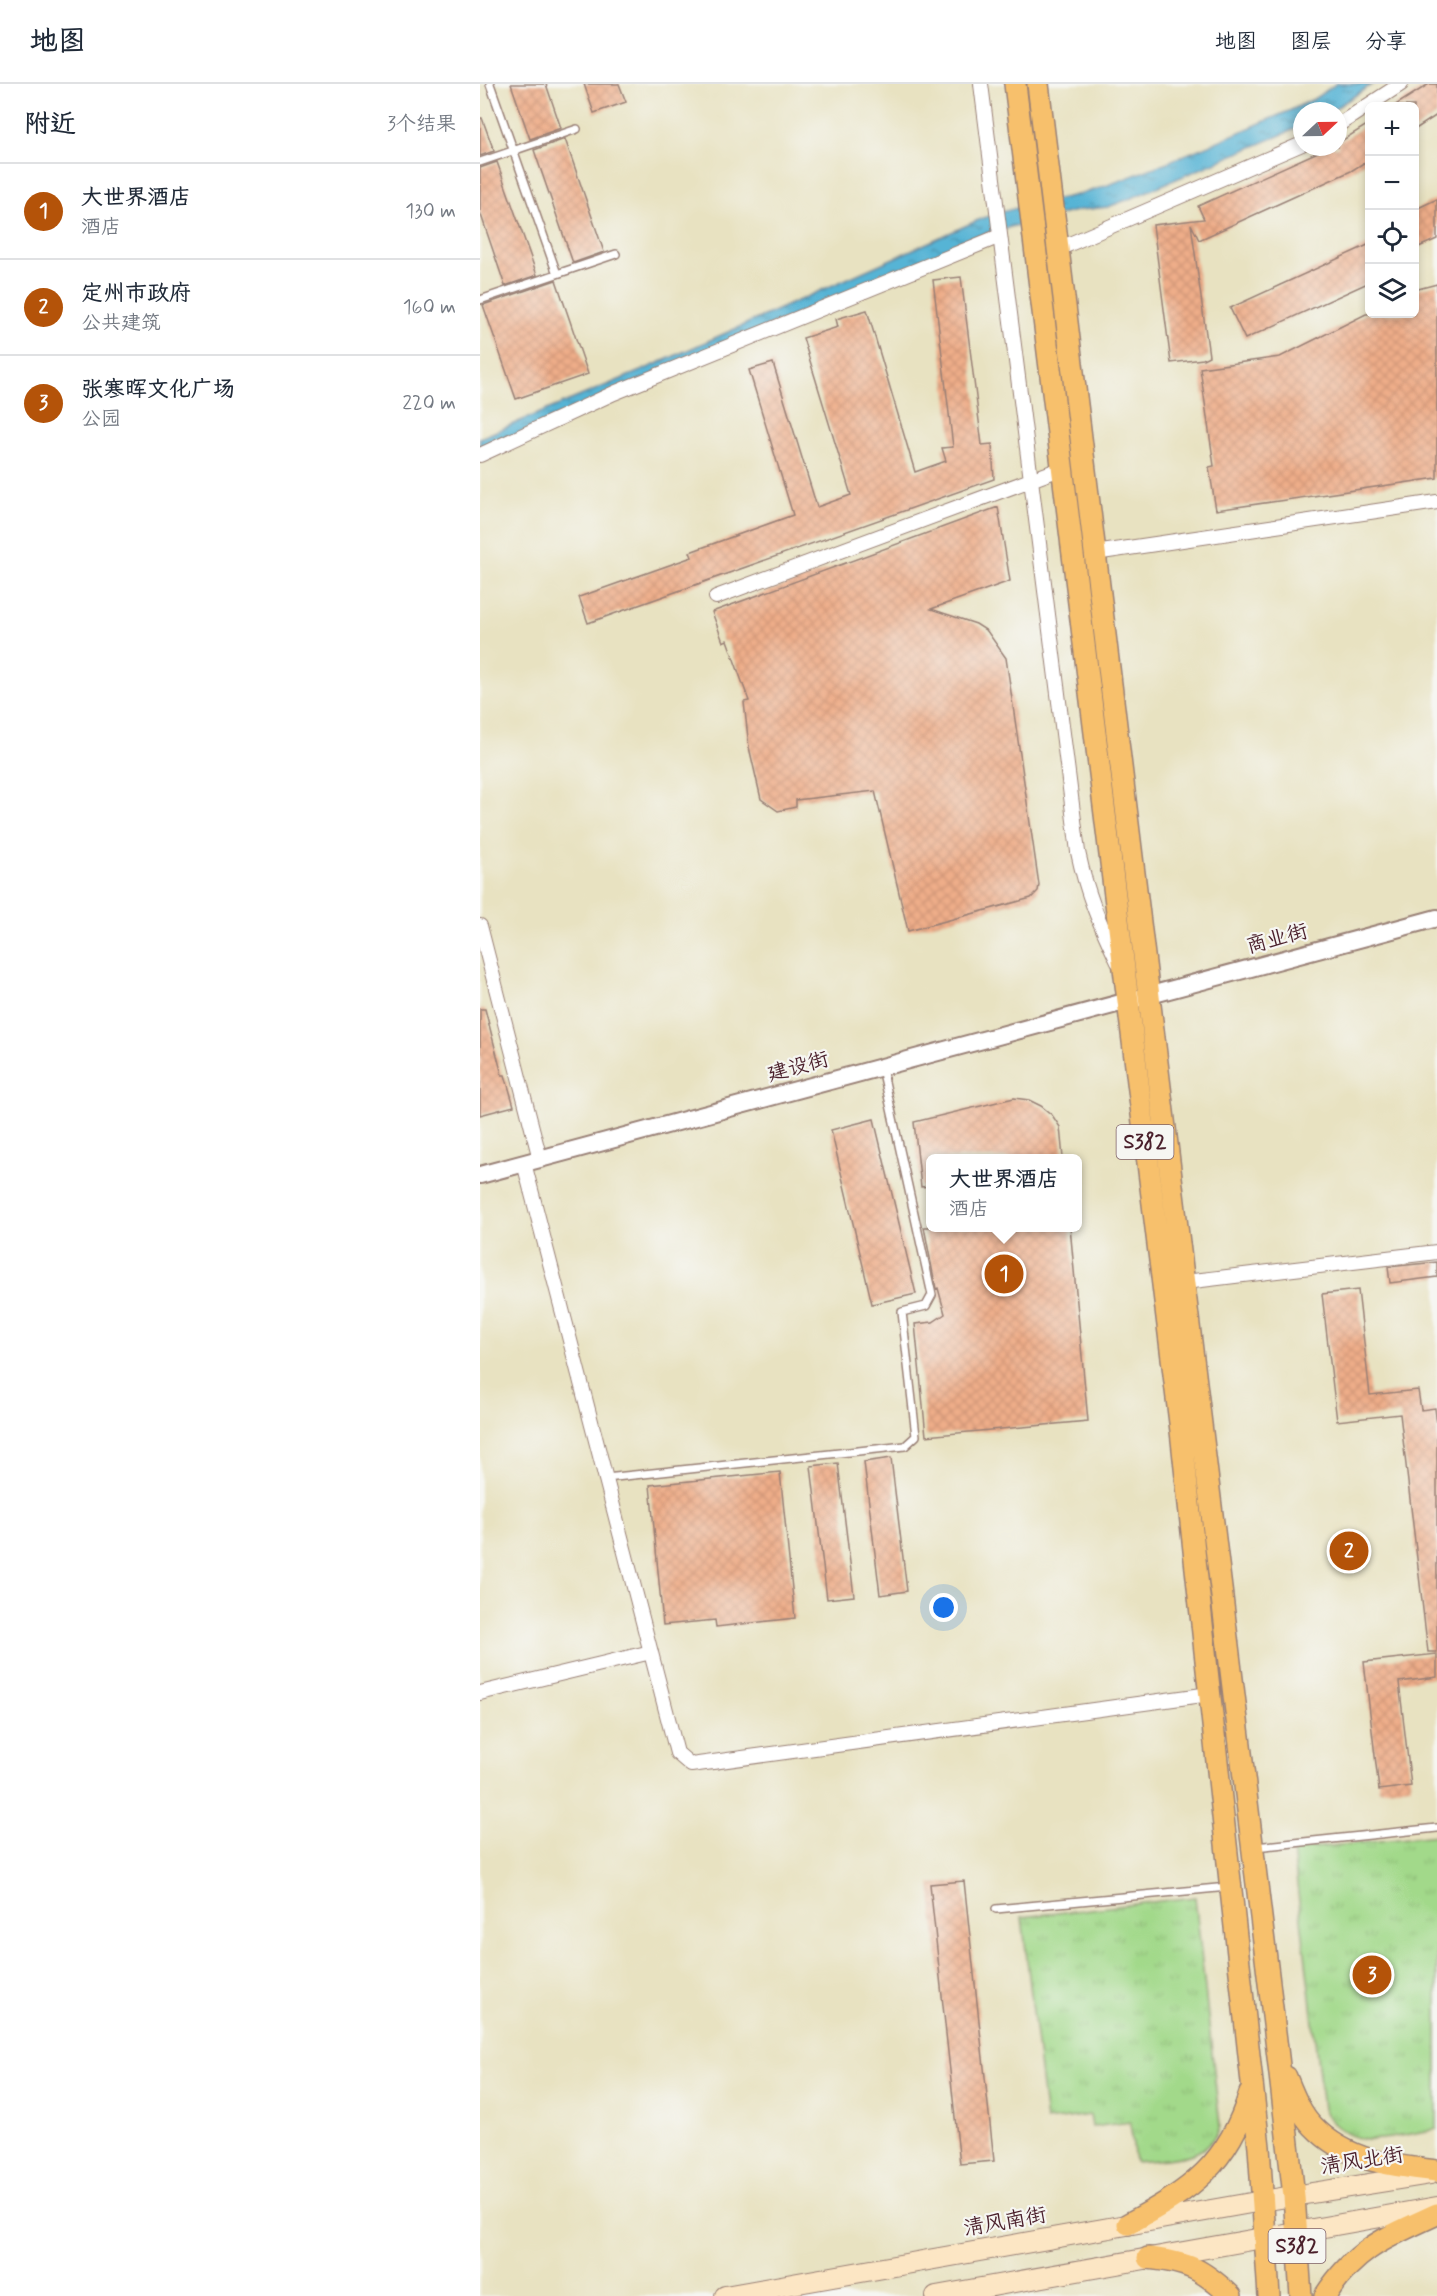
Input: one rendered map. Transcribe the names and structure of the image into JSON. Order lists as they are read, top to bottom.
{
  "streets": {
    "main road": ["S382", "清风北街", "清风南街"],
    "street": ["商业街", "建设街"]
  },
  "crossings": [
    ["商业街", "建设街"],
    ["商业街", "S382"],
    ["建设街", "S382"],
    ["S382", "清风北街"],
    ["S382", "清风南街"],
    ["清风北街", "清风南街"]
  ],
  "north": "right",
  "page": {
    "header": "地图",
    "nav": ["地图", "图层", "分享"],
    "heading": ["附近", "3个结果"],
    "map_buttons": ["+", "−"],
    "list": [
      {
        "mark": "1",
        "name": "大世界酒店",
        "note": "酒店",
        "value": "130 m"
      },
      {
        "mark": "2",
        "name": "定州市政府",
        "note": "公共建筑",
        "value": "160 m"
      },
      {
        "mark": "3",
        "name": "张寒晖文化广场",
        "note": "公园",
        "value": "220 m"
      }
    ],
    "popup": ["大世界酒店", "酒店"],
    "pins": ["1", "2", "3"]
  }
}
